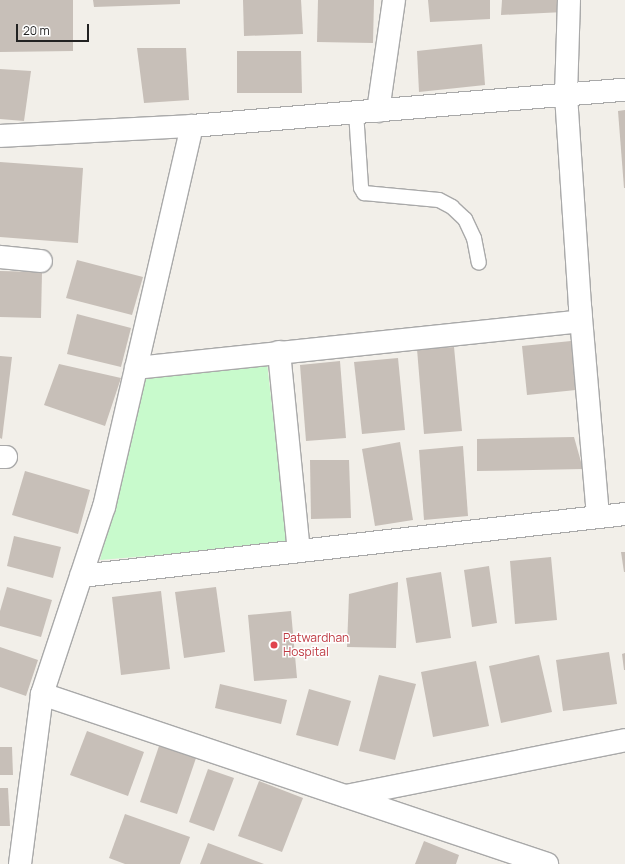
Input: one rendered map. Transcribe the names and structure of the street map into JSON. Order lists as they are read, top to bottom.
{
  "places": ["Patwardhan Hospital"],
  "scale_bar": "20 m"
}
